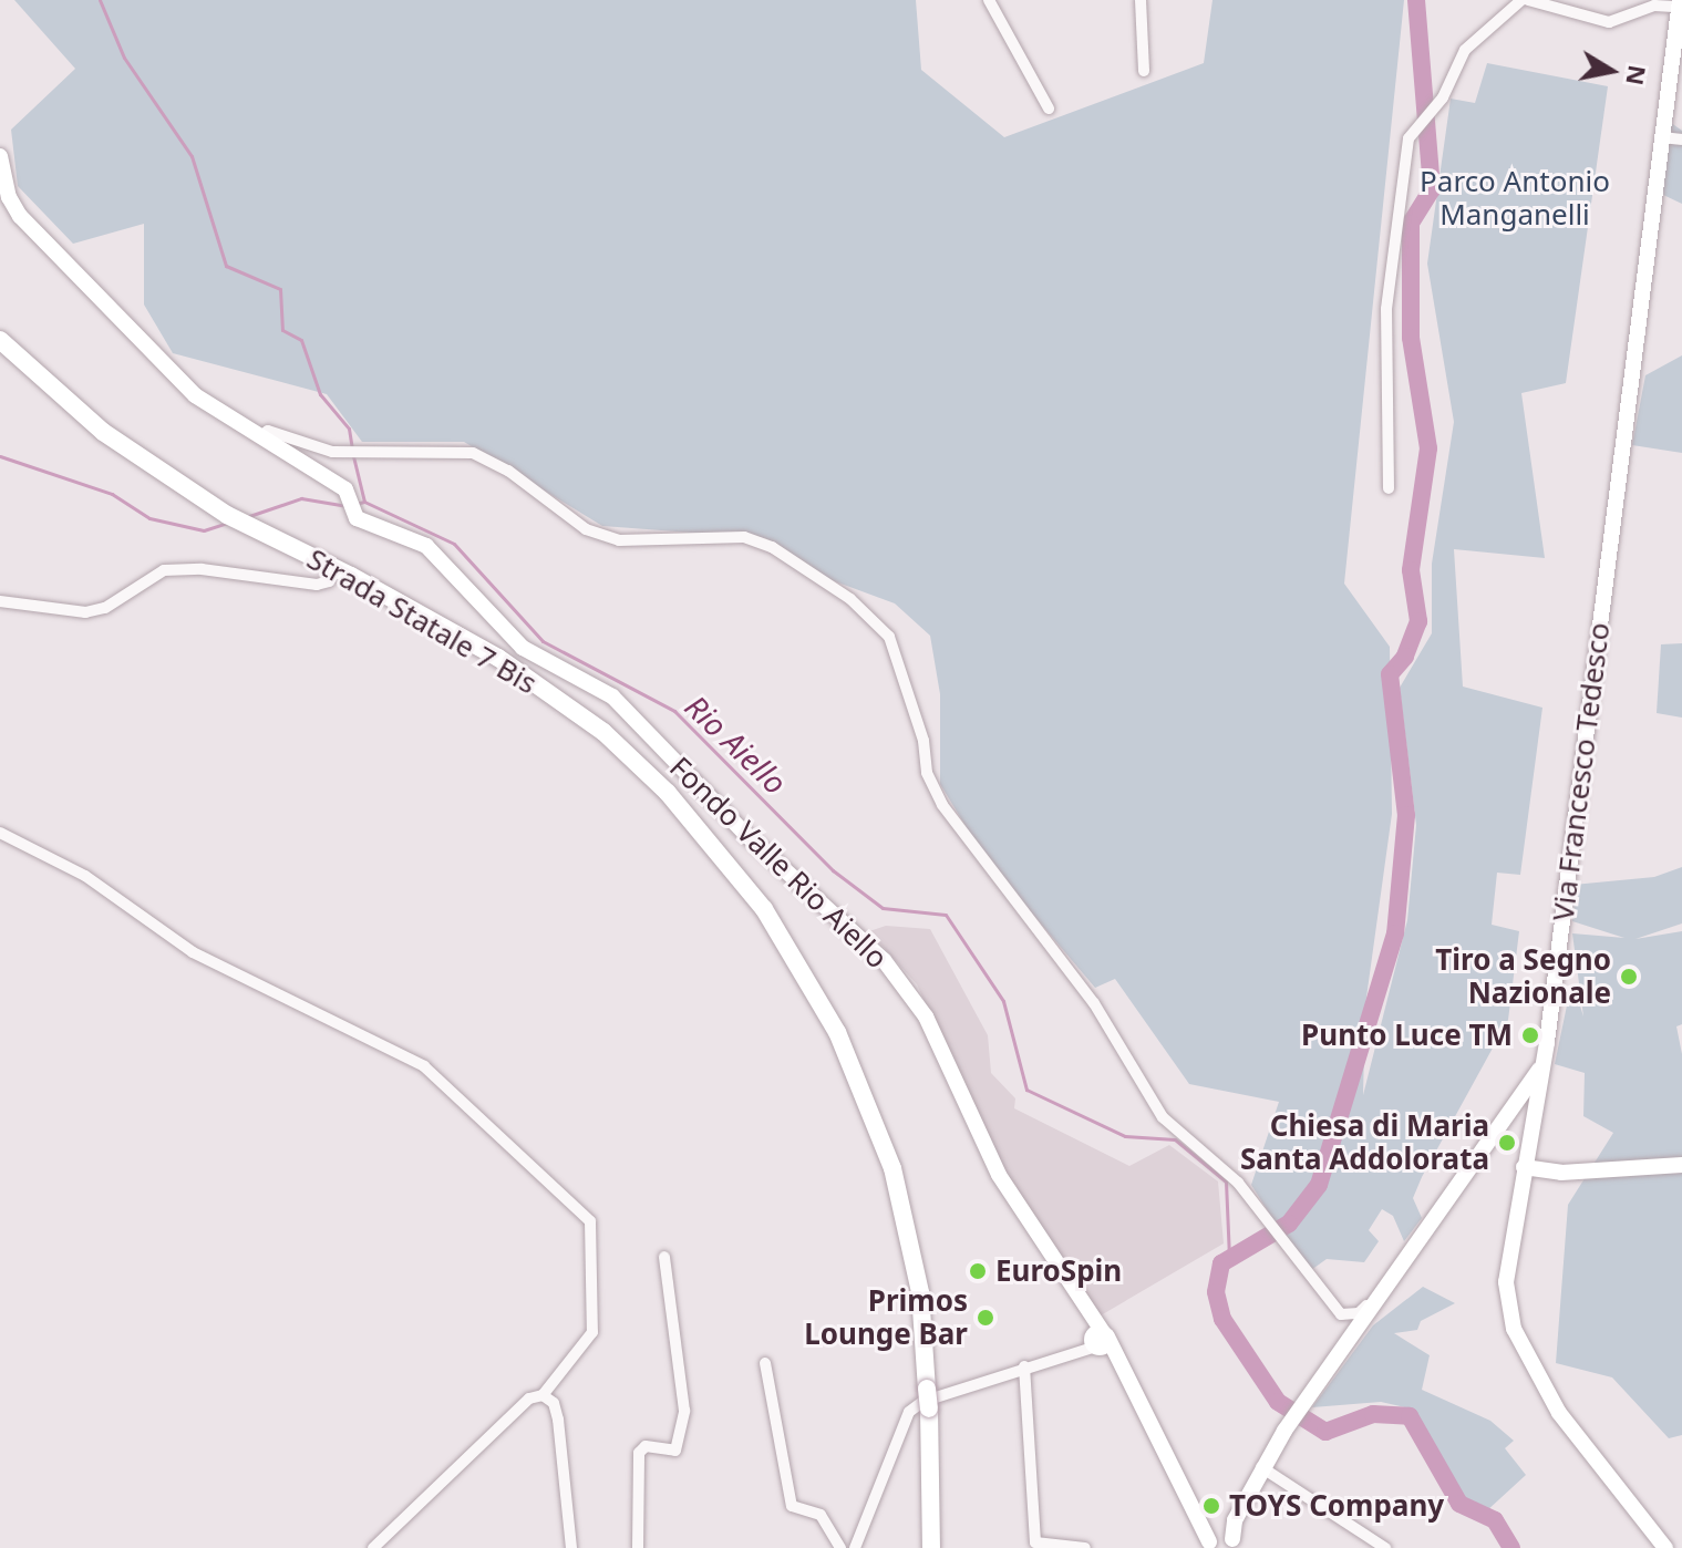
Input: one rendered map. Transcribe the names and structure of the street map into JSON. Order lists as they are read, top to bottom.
{
  "streets": {
    "main road": ["Strada Statale 7 Bis"],
    "street": ["Via Francesco Tedesco", "Fondo Valle Rio Aiello"]
  },
  "water": ["Rio Aiello"],
  "parks": ["Parco Antonio Manganelli"],
  "places": [
    "Tiro a Segno Nazionale",
    "Punto Luce TM",
    "Chiesa di Maria Santa Addolorata",
    "EuroSpin",
    "Primos Lounge Bar",
    "TOYS Company"
  ],
  "north": "right"
}
